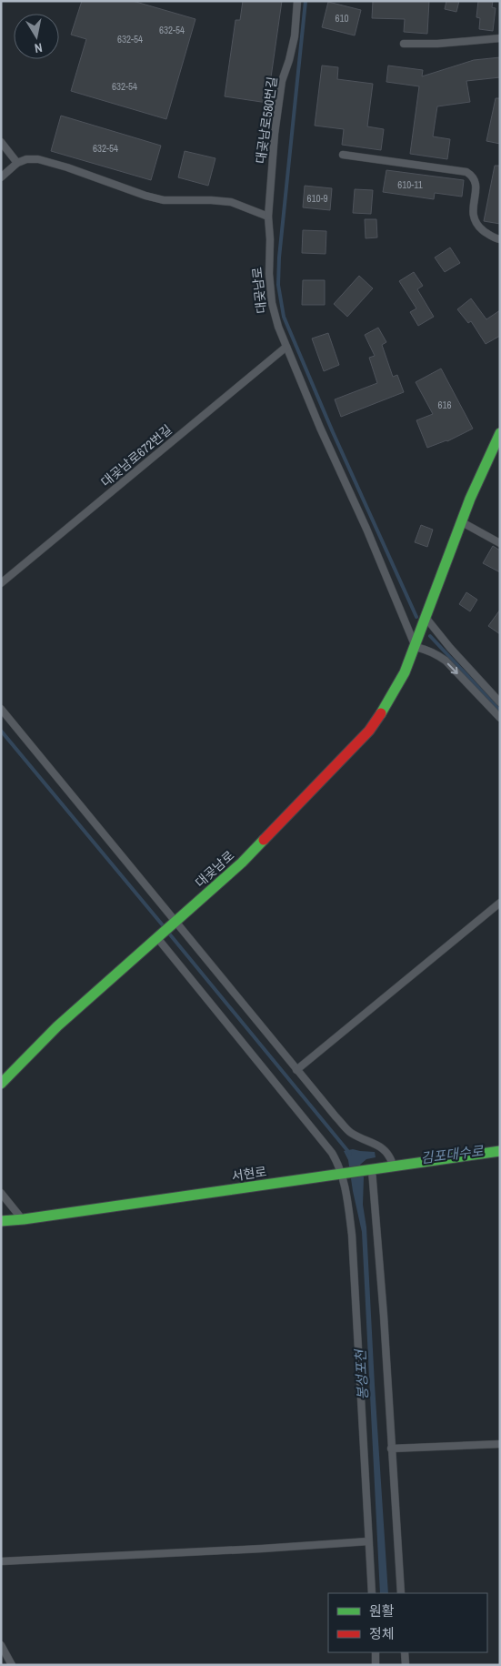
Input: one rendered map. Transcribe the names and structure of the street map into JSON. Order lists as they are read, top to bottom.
{
  "streets": {
    "street": ["대곶남로", "서현로"],
    "lane": ["대곶남로580번길", "대곶남로672번길"]
  },
  "crossings": [
    ["대곶남로580번길", "대곶남로"],
    ["대곶남로", "대곶남로672번길"]
  ],
  "water": ["김포대수로", "봉성포천"],
  "house_numbers": [
    "610",
    "632-54",
    "632-54",
    "632-54",
    "632-54",
    "610-11",
    "610-9",
    "616"
  ],
  "legend": ["원활", "정체"],
  "north": "bottom"
}
